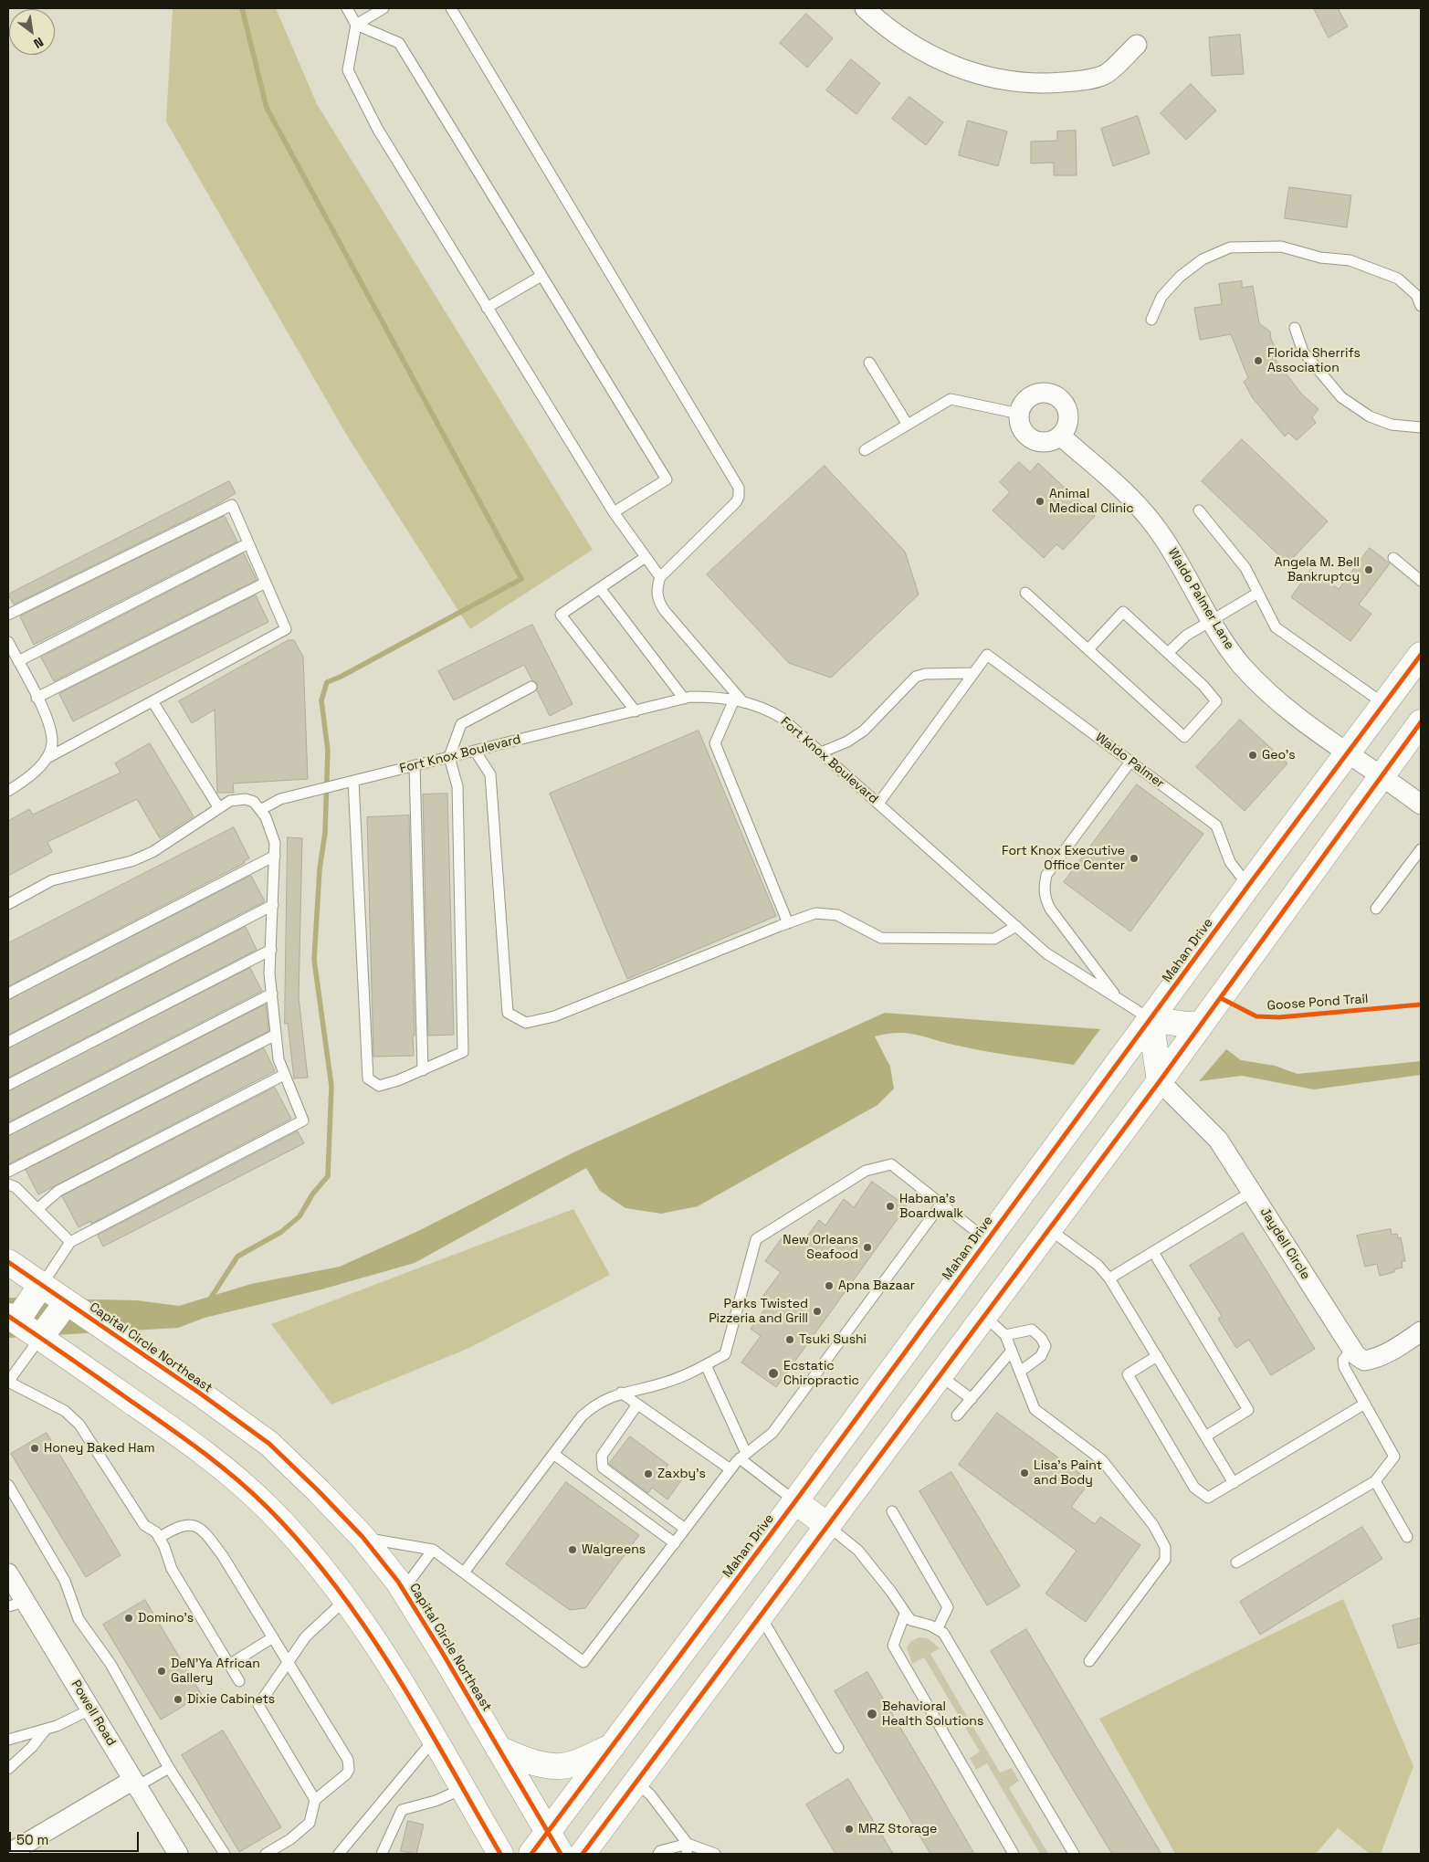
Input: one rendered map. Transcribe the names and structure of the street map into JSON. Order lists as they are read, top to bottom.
{
  "streets": {
    "main road": ["Mahan Drive", "Capital Circle Northeast"],
    "street": ["Waldo Palmer Lane", "Jaydell Circle", "Powell Road"],
    "lane": ["Fort Knox Boulevard", "Waldo Palmer"],
    "cycle path": ["Goose Pond Trail"]
  },
  "crossings": [
    ["Waldo Palmer Lane", "Mahan Drive"],
    ["Fort Knox Boulevard", "Mahan Drive"],
    ["Waldo Palmer", "Mahan Drive"],
    ["Mahan Drive", "Capital Circle Northeast"]
  ],
  "places": [
    "Florida Sherrifs Association",
    "Animal Medical Clinic",
    "Angela M. Bell Bankruptcy",
    "Geo's",
    "Fort Knox Executive Office Center",
    "Habana's Boardwalk",
    "New Orleans Seafood",
    "Apna Bazaar",
    "Parks Twisted Pizzeria and Grill",
    "Tsuki Sushi",
    "Ecstatic Chiropractic",
    "Honey Baked Ham",
    "Lisa's Paint and Body",
    "Zaxby's",
    "Walgreens",
    "Domino's",
    "DeN'Ya African Gallery",
    "Dixie Cabinets",
    "Behavioral Health Solutions",
    "MRZ Storage"
  ],
  "scale_bar": "50 m",
  "north": "bottom right"
}
